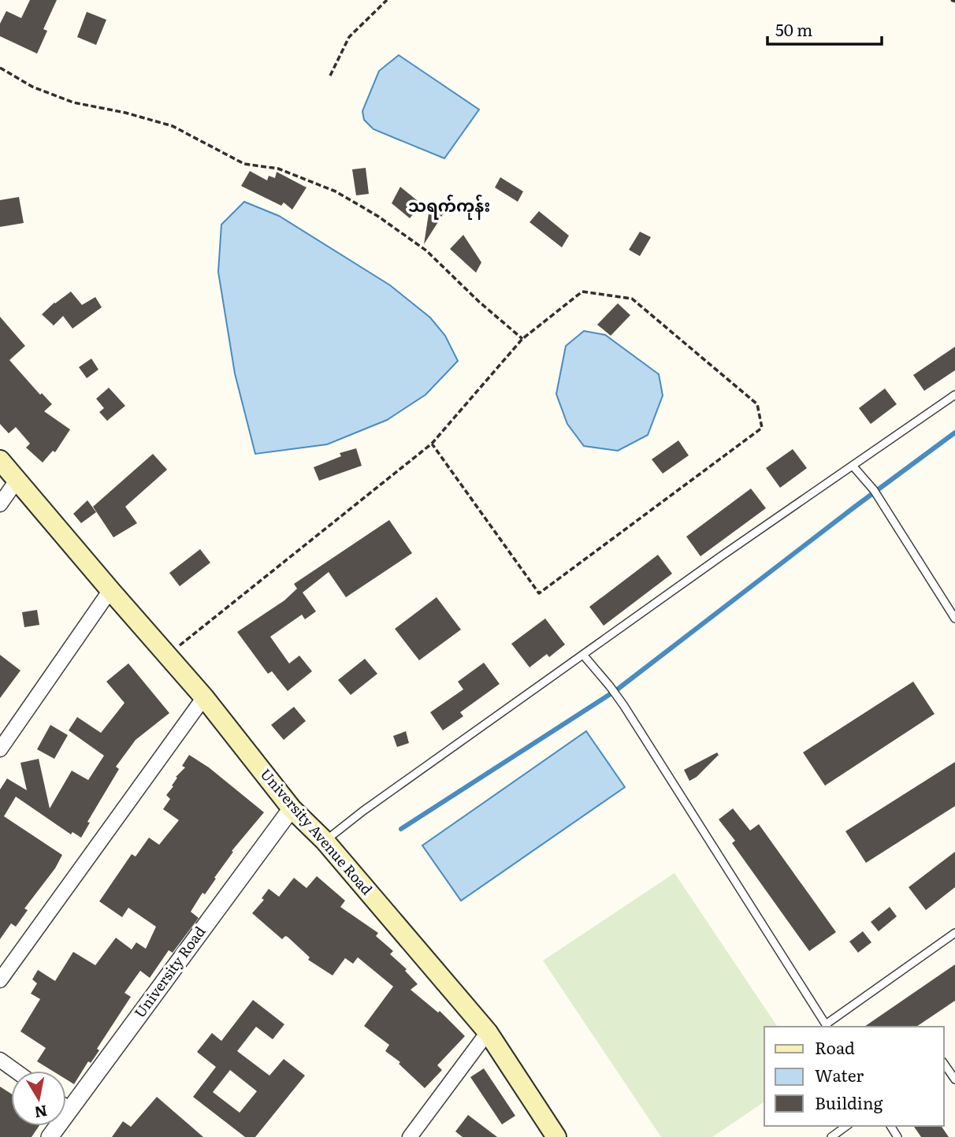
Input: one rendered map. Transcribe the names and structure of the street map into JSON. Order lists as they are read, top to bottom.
{
  "streets": {
    "main road": ["University Avenue Road"],
    "street": ["University Road"]
  },
  "crossings": [
    ["University Avenue Road", "University Road"]
  ],
  "districts": ["သရက်ကုန်း"],
  "legend": ["Road", "Water", "Building"],
  "scale_bar": "50 m",
  "north": "bottom"
}
